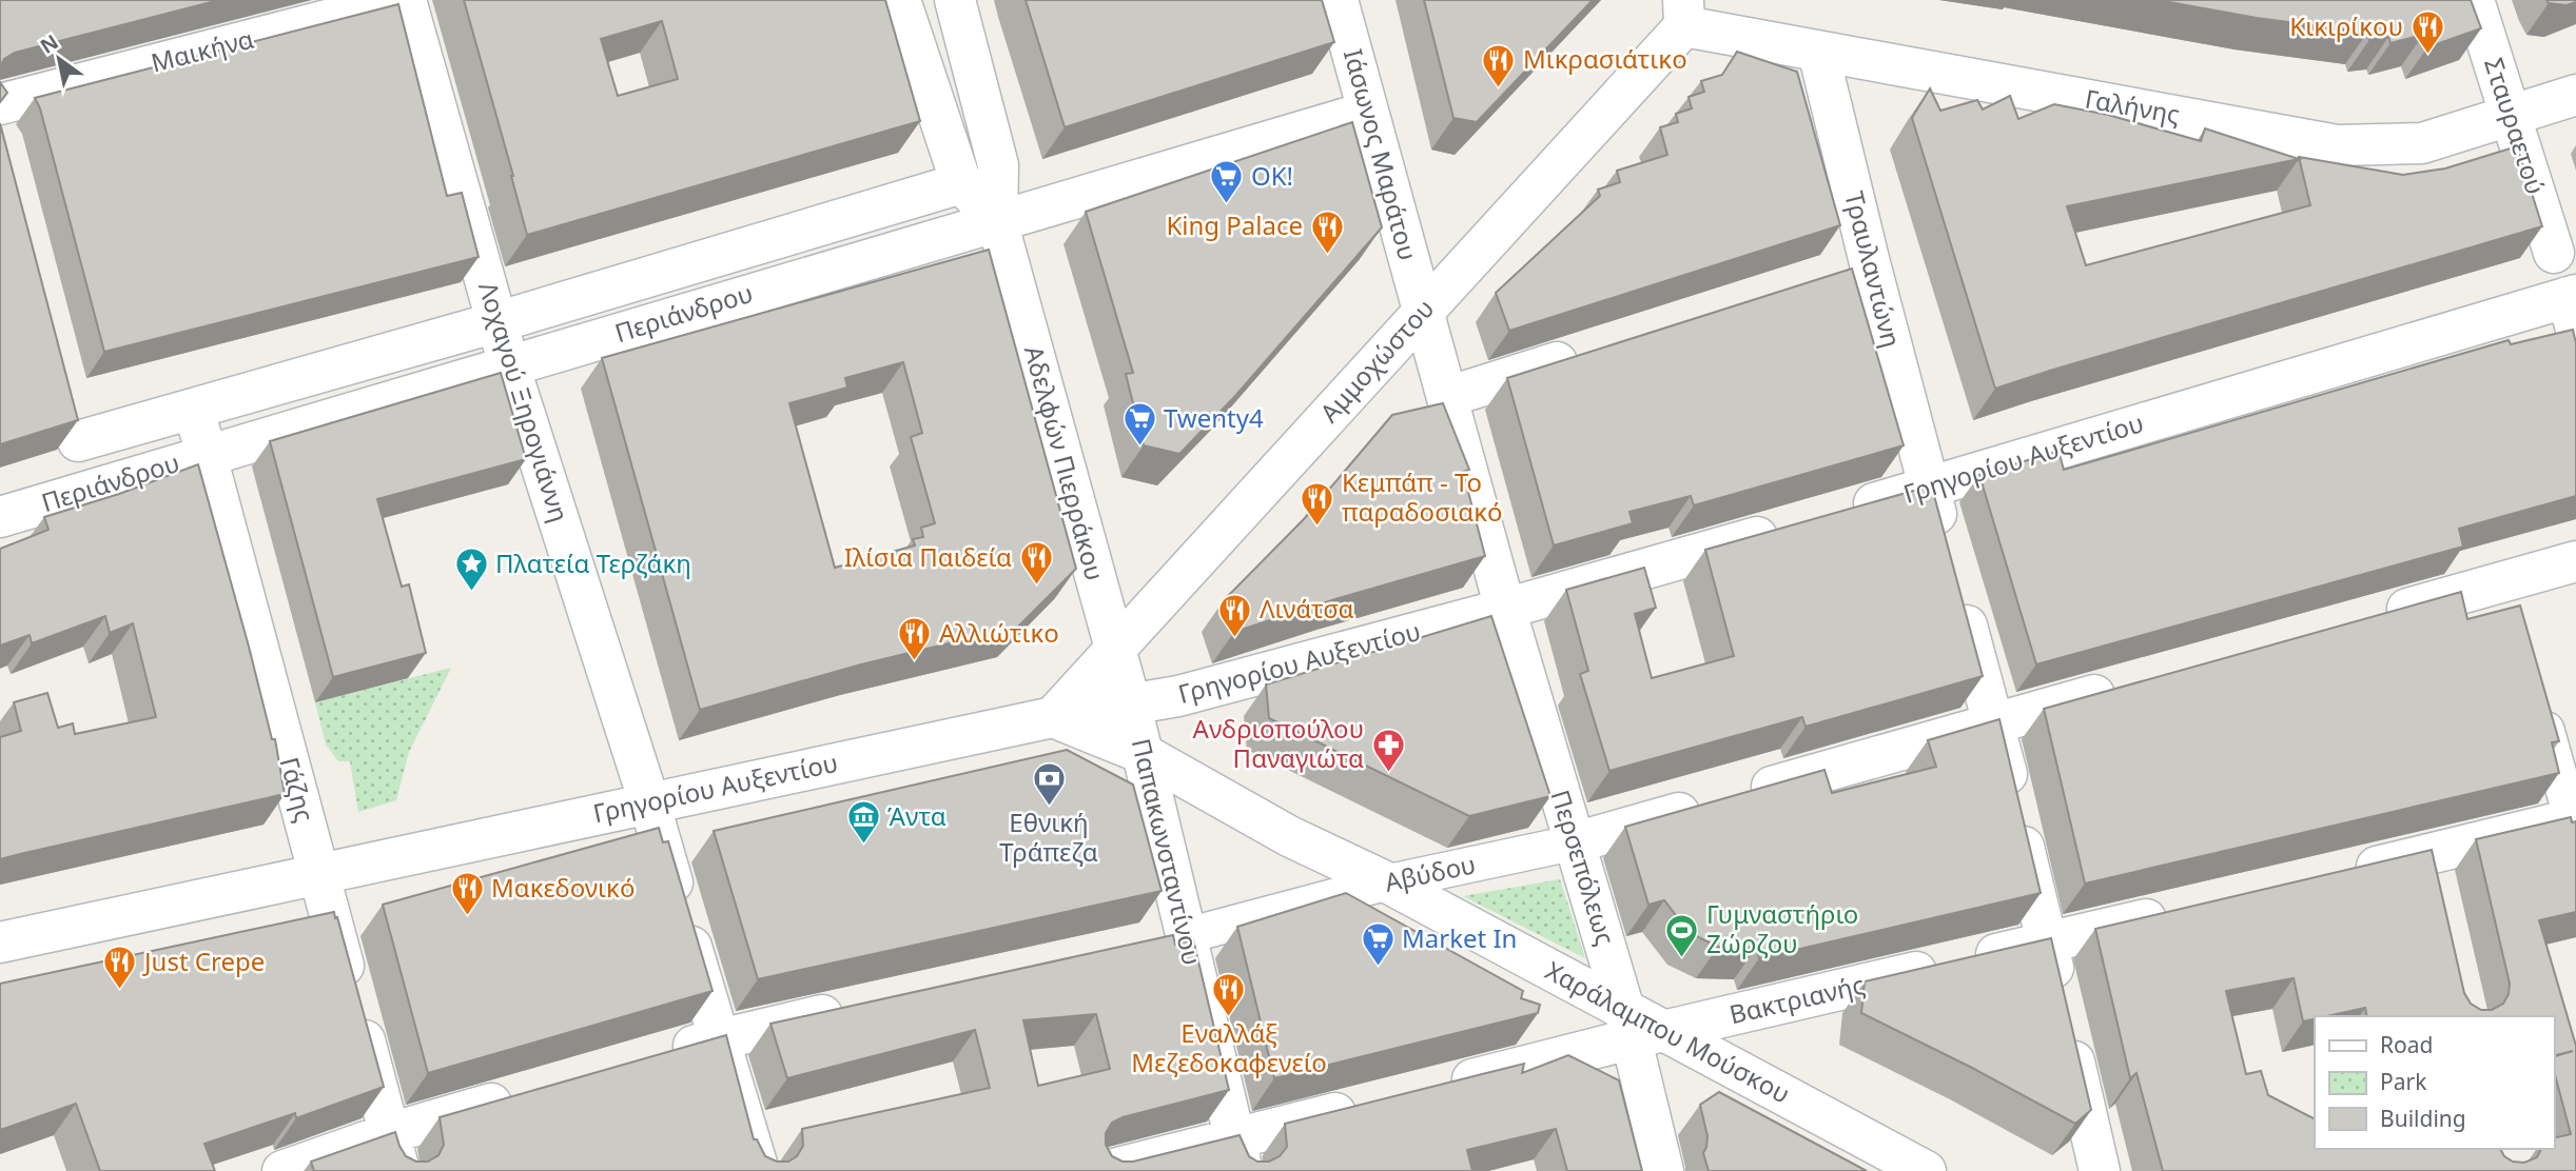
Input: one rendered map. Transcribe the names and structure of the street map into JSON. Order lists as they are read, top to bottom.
{
  "streets": {
    "street": [
      "Μαικήνα",
      "Γαλήνης",
      "Σταυραετού",
      "Ιάσωνος Μαράτου",
      "Τραυλαντώνη",
      "Περιάνδρου",
      "Αμμοχώστου",
      "Λοχαγού Ξηρογιάννη",
      "Γρηγορίου Αυξεντίου",
      "Αδελφών Πιερράκου",
      "Γάζης",
      "Παπακωνσταντίνου",
      "Περσεπόλεως",
      "Αβύδου",
      "Βακτριανής",
      "Χαράλαμπου Μούσκου"
    ]
  },
  "crossings": [
    ["Μαικήνα", "Λοχαγού Ξηρογιάννη"],
    ["Γαλήνης", "Σταυραετού"],
    ["Γαλήνης", "Τραυλαντώνη"],
    ["Γαλήνης", "Αμμοχώστου"],
    ["Ιάσωνος Μαράτου", "Περιάνδρου"],
    ["Ιάσωνος Μαράτου", "Αμμοχώστου"],
    ["Ιάσωνος Μαράτου", "Γρηγορίου Αυξεντίου"],
    ["Ιάσωνος Μαράτου", "Περσεπόλεως"],
    ["Τραυλαντώνη", "Γρηγορίου Αυξεντίου"],
    ["Περιάνδρου", "Λοχαγού Ξηρογιάννη"],
    ["Περιάνδρου", "Αδελφών Πιερράκου"],
    ["Περιάνδρου", "Γάζης"],
    ["Αμμοχώστου", "Γρηγορίου Αυξεντίου"],
    ["Αμμοχώστου", "Αδελφών Πιερράκου"],
    ["Αμμοχώστου", "Χαράλαμπου Μούσκου"],
    ["Λοχαγού Ξηρογιάννη", "Γρηγορίου Αυξεντίου"],
    ["Γρηγορίου Αυξεντίου", "Αδελφών Πιερράκου"],
    ["Γρηγορίου Αυξεντίου", "Γάζης"],
    ["Γρηγορίου Αυξεντίου", "Παπακωνσταντίνου"],
    ["Γρηγορίου Αυξεντίου", "Περσεπόλεως"],
    ["Γρηγορίου Αυξεντίου", "Χαράλαμπου Μούσκου"],
    ["Αδελφών Πιερράκου", "Παπακωνσταντίνου"],
    ["Παπακωνσταντίνου", "Αβύδου"],
    ["Παπακωνσταντίνου", "Χαράλαμπου Μούσκου"],
    ["Περσεπόλεως", "Αβύδου"],
    ["Περσεπόλεως", "Βακτριανής"],
    ["Περσεπόλεως", "Χαράλαμπου Μούσκου"],
    ["Αβύδου", "Χαράλαμπου Μούσκου"],
    ["Βακτριανής", "Χαράλαμπου Μούσκου"]
  ],
  "places": {
    "restaurant": [
      "Κικιρίκου",
      "Μικρασιάτικο",
      "King Palace",
      "Κεμπάπ - Το παραδοσιακό",
      "Ιλίσια Παιδεία",
      "Λινάτσα",
      "Αλλιώτικο",
      "Μακεδονικό",
      "Just Crepe",
      "Εναλλάξ Μεζεδοκαφενείο"
    ],
    "supermarket": ["ΟΚ!", "Twenty4", "Market In"],
    "place": ["Πλατεία Τερζάκη"],
    "pharmacy": ["Ανδριοπούλου Παναγιώτα"],
    "bank": ["Εθνική Τράπεζα"],
    "museum": ["Άντα"],
    "sports": ["Γυμναστήριο Ζώρζου"]
  },
  "legend": ["Road", "Park", "Building"],
  "north": "top left"
}
